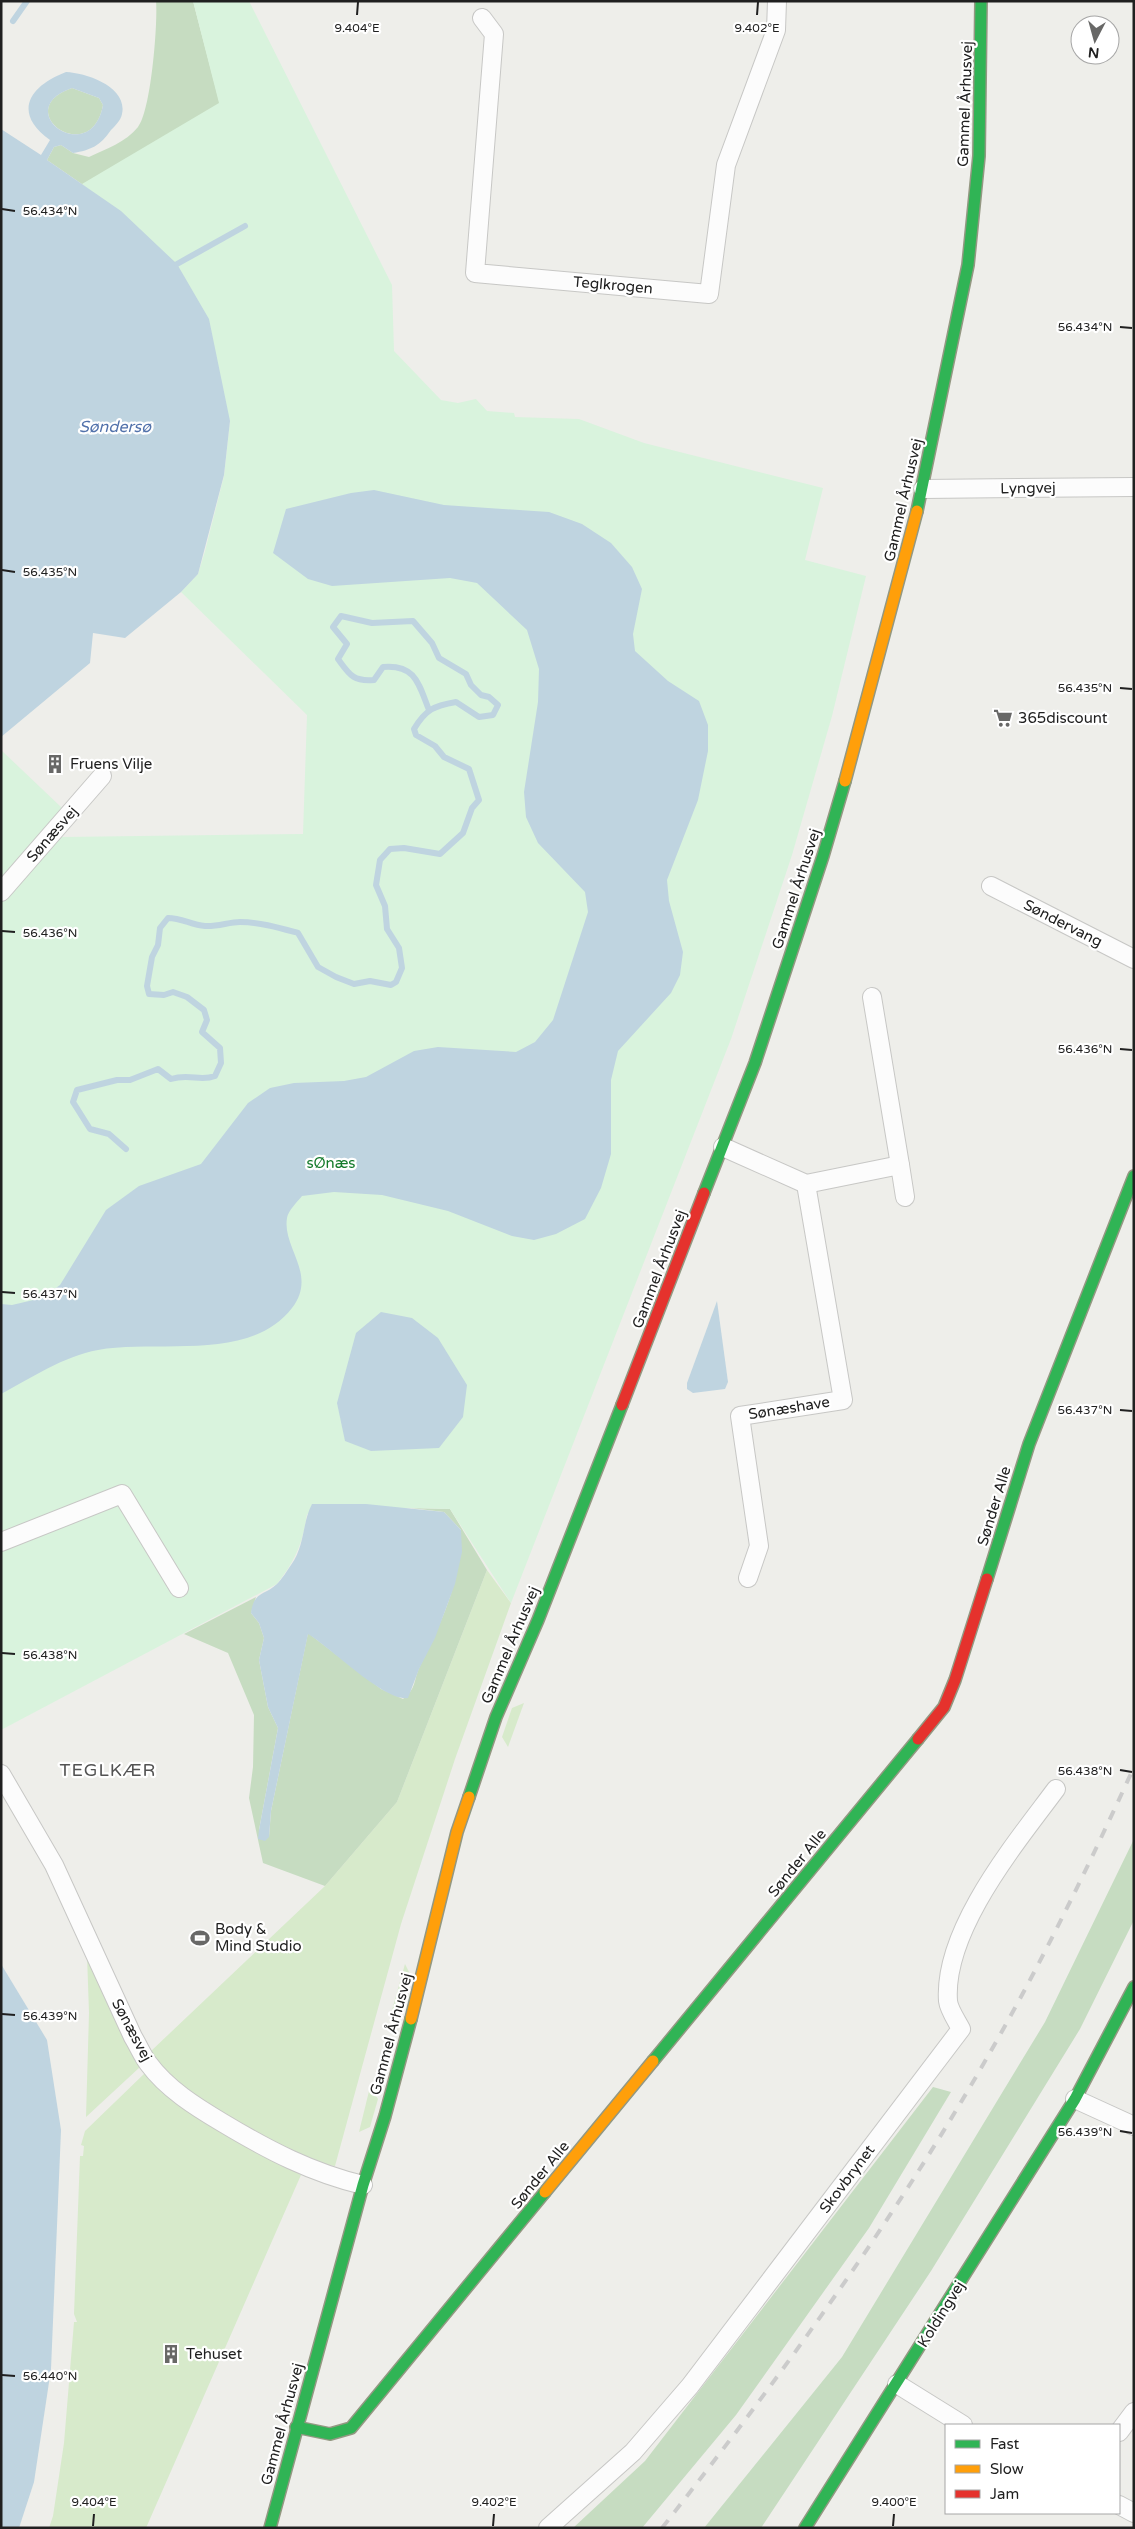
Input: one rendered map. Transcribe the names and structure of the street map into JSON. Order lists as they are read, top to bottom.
{
  "streets": {
    "street": [
      "Gammel Århusvej",
      "Teglkrogen",
      "Lyngvej",
      "Sønæsvej",
      "Søndervang",
      "Sønæshave",
      "Sønder Alle",
      "Skovbrynet",
      "Koldingvej"
    ]
  },
  "crossings": [
    ["Gammel Århusvej", "Lyngvej"],
    ["Gammel Århusvej", "Sønæsvej"],
    ["Gammel Århusvej", "Sønder Alle"]
  ],
  "districts": ["TEGLKÆR"],
  "water": ["Søndersø"],
  "parks": ["sØnæs"],
  "places": {
    "supermarket": ["365discount"],
    "building": ["Fruens Vilje", "Tehuset"],
    "sports": ["Body & Mind Studio"]
  },
  "legend": ["Fast", "Slow", "Jam"],
  "north": "bottom",
  "coordinates": [
    "9.404°E",
    "9.402°E",
    "56.434°N",
    "56.435°N",
    "56.436°N",
    "56.437°N",
    "56.438°N",
    "56.439°N",
    "56.440°N",
    "9.400°E"
  ]
}
